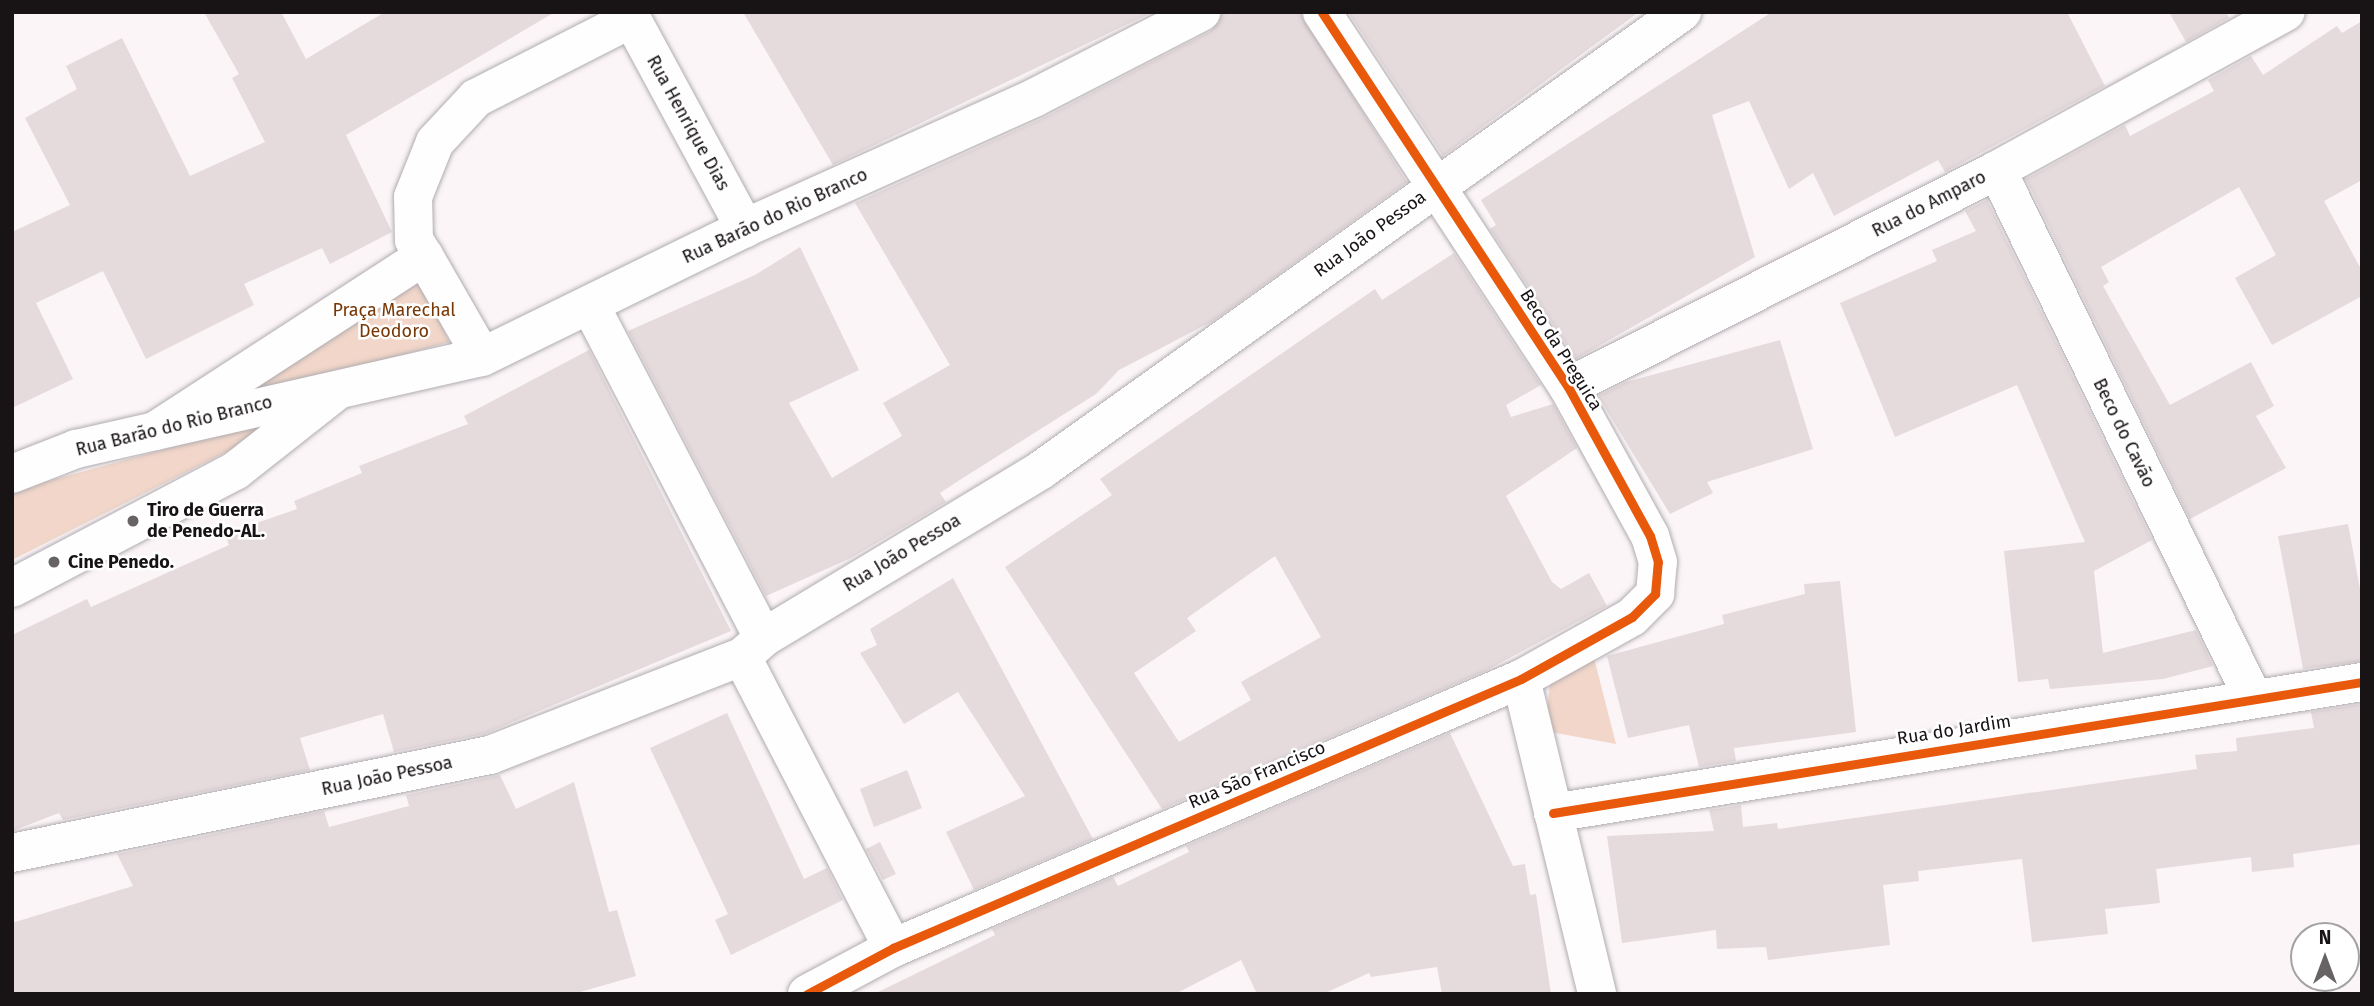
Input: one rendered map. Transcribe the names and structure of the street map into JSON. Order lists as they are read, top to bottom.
{
  "streets": {
    "street": [
      "Rua Henrique Dias",
      "Rua do Amparo",
      "Rua Barão do Rio Branco",
      "Rua João Pessoa",
      "Beco da Preguica",
      "Beco do Cavão",
      "Rua do Jardim",
      "Rua São Francisco"
    ]
  },
  "crossings": [
    ["Rua Henrique Dias", "Rua Barão do Rio Branco"],
    ["Rua do Amparo", "Beco da Preguica"],
    ["Rua do Amparo", "Beco do Cavão"],
    ["Rua João Pessoa", "Beco da Preguica"],
    ["Beco da Preguica", "Rua São Francisco"],
    ["Beco do Cavão", "Rua do Jardim"]
  ],
  "parks": ["Praça Marechal Deodoro"],
  "places": ["Tiro de Guerra de Penedo-AL.", "Cine Penedo."],
  "north": "top"
}
